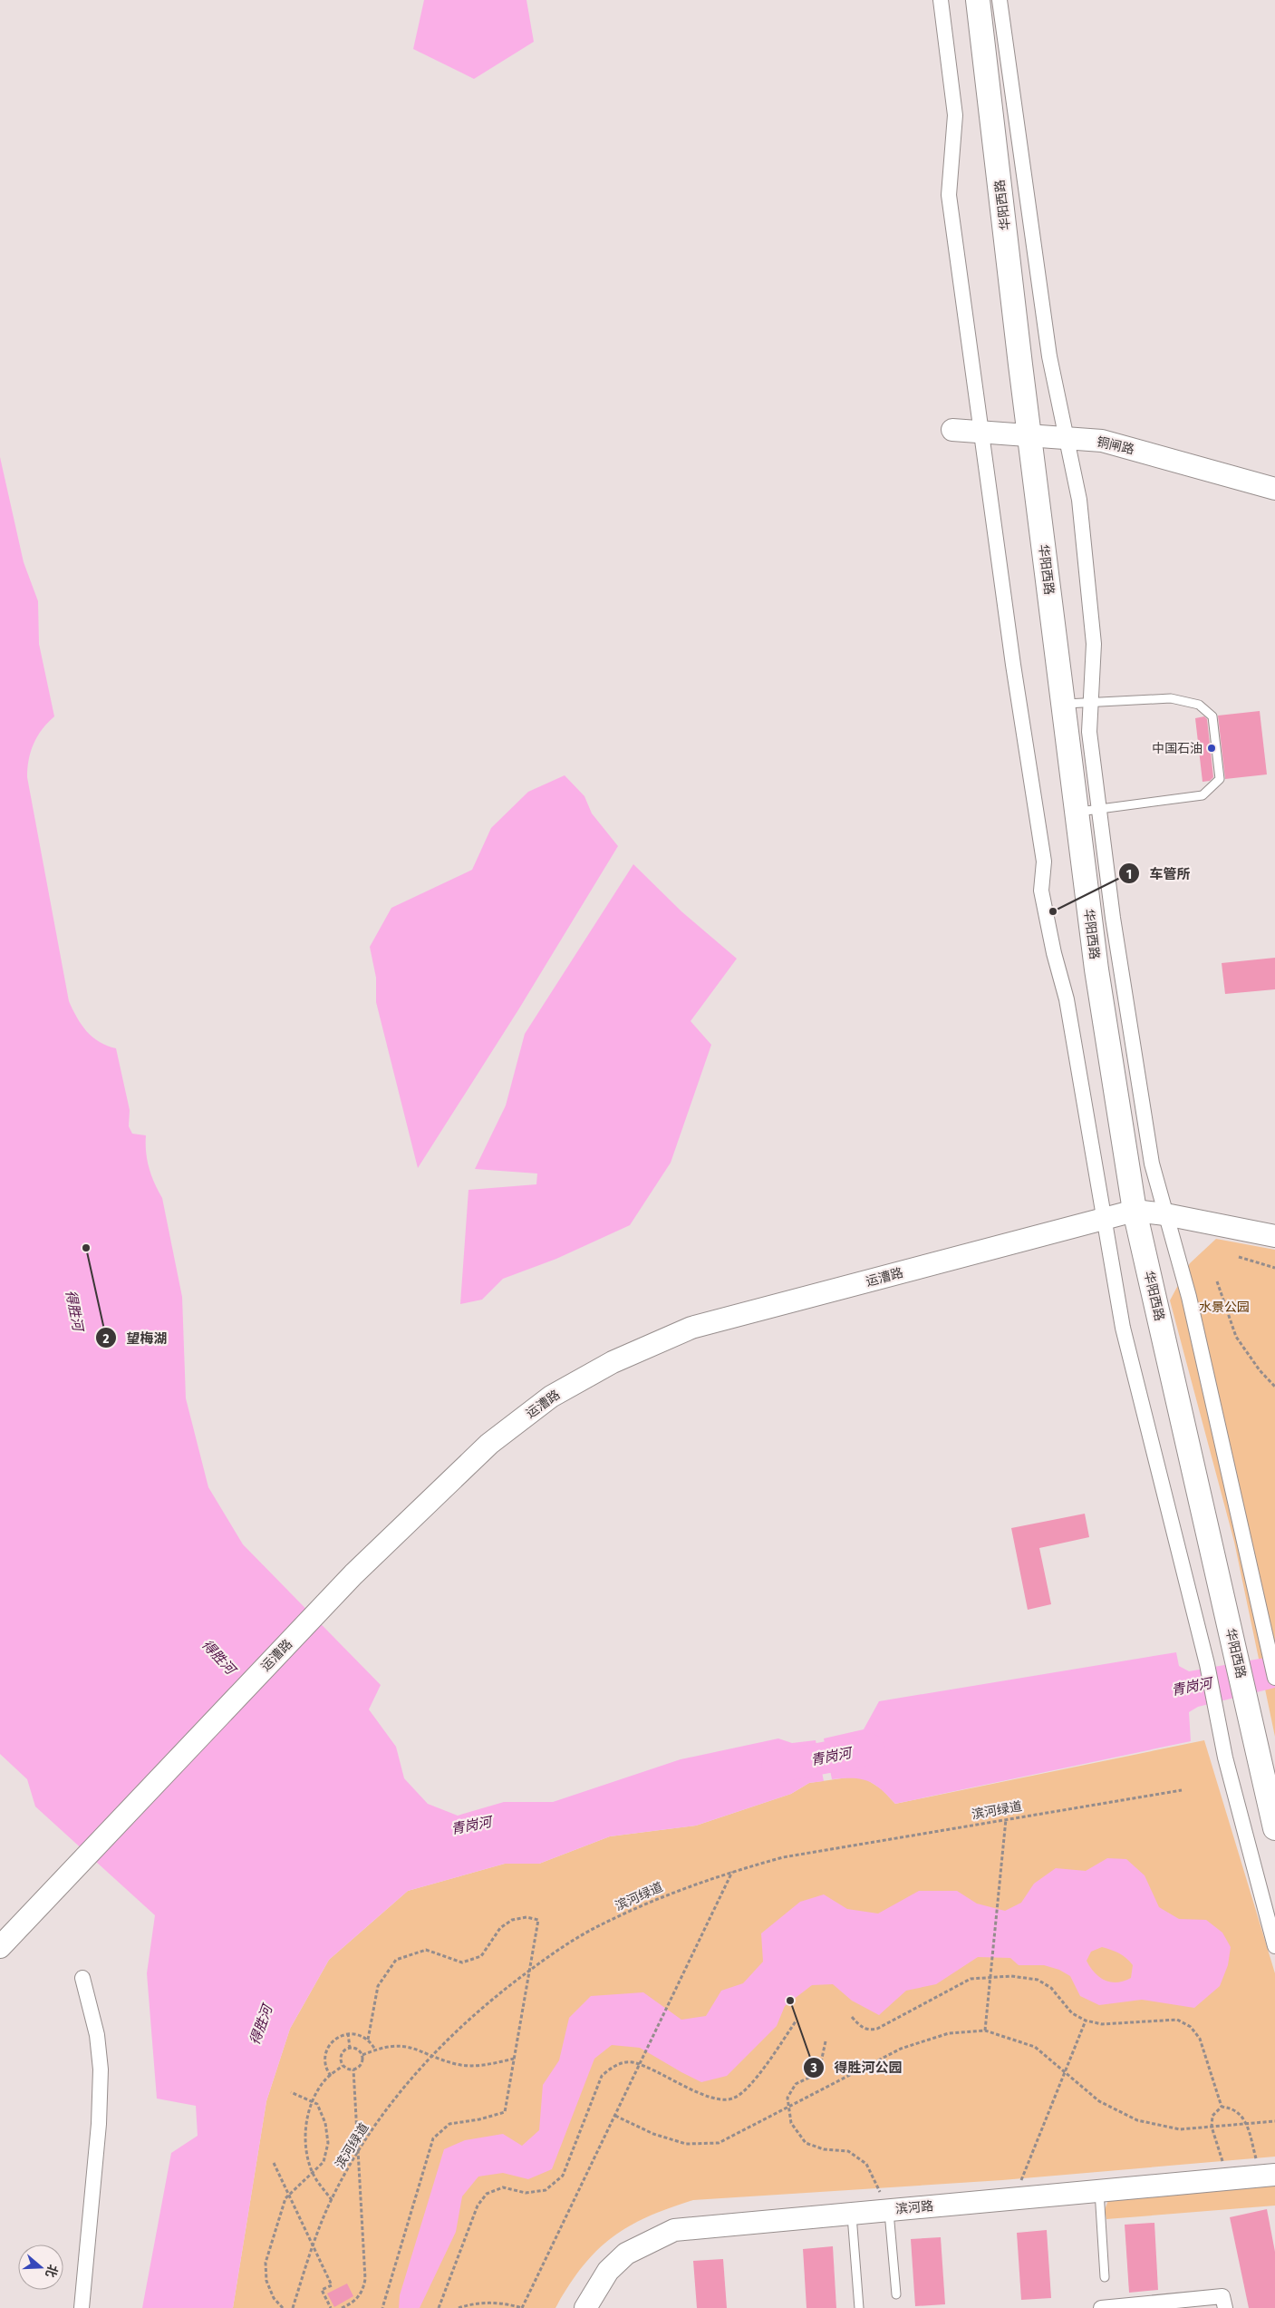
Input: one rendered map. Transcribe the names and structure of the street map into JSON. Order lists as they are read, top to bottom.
{
  "streets": {
    "main road": [
      "华阳西路",
      "铜闸路",
      "运漕路",
      "滨河路"
    ],
    "path": ["滨河绿道"]
  },
  "crossings": [
    ["华阳西路", "铜闸路"],
    ["华阳西路", "运漕路"]
  ],
  "water": ["得胜河", "青岗河"],
  "parks": ["水景公园"],
  "places": [
    "中国石油",
    "车管所",
    "望梅湖",
    "得胜河公园"
  ],
  "north": "right"
}
